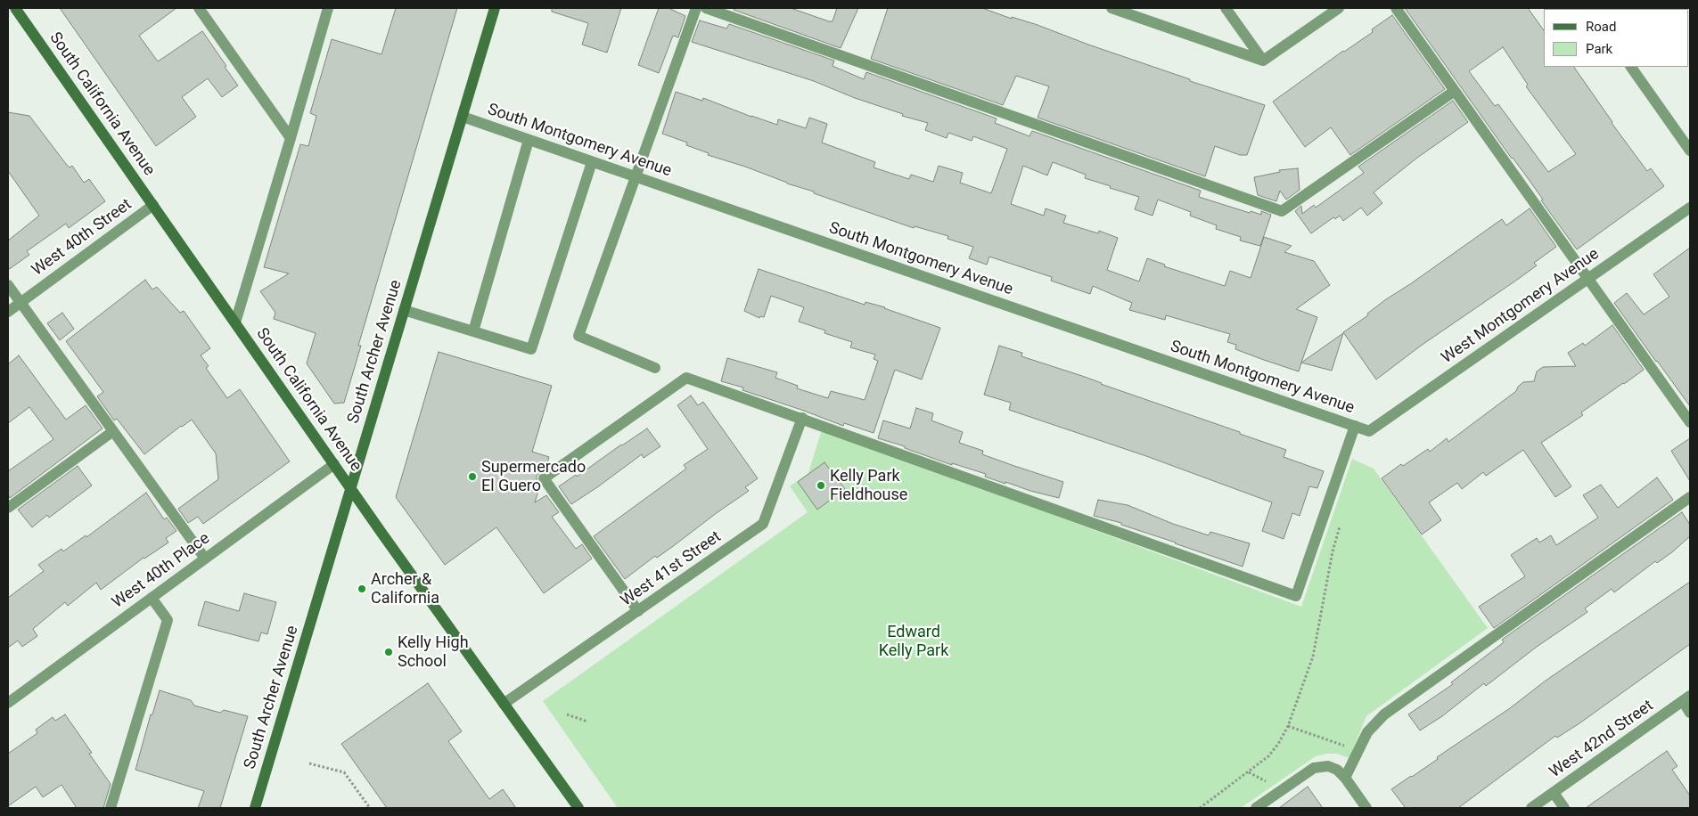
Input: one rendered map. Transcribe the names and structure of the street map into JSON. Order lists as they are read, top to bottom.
{
  "streets": {
    "main road": ["South California Avenue", "South Archer Avenue"],
    "street": [
      "South Montgomery Avenue",
      "West 40th Street",
      "West Montgomery Avenue",
      "West 41st Street",
      "West 40th Place",
      "West 42nd Street"
    ]
  },
  "crossings": [
    ["South California Avenue", "West 40th Street"],
    ["South California Avenue", "South Archer Avenue"],
    ["South California Avenue", "West 41st Street"],
    ["South California Avenue", "West 40th Place"],
    ["South Montgomery Avenue", "West Montgomery Avenue"],
    ["South Montgomery Avenue", "South Archer Avenue"]
  ],
  "parks": ["Edward Kelly Park"],
  "places": [
    "Supermercado El Guero",
    "Kelly Park Fieldhouse",
    "Archer & California",
    "Kelly High School"
  ],
  "legend": ["Road", "Park"]
}
